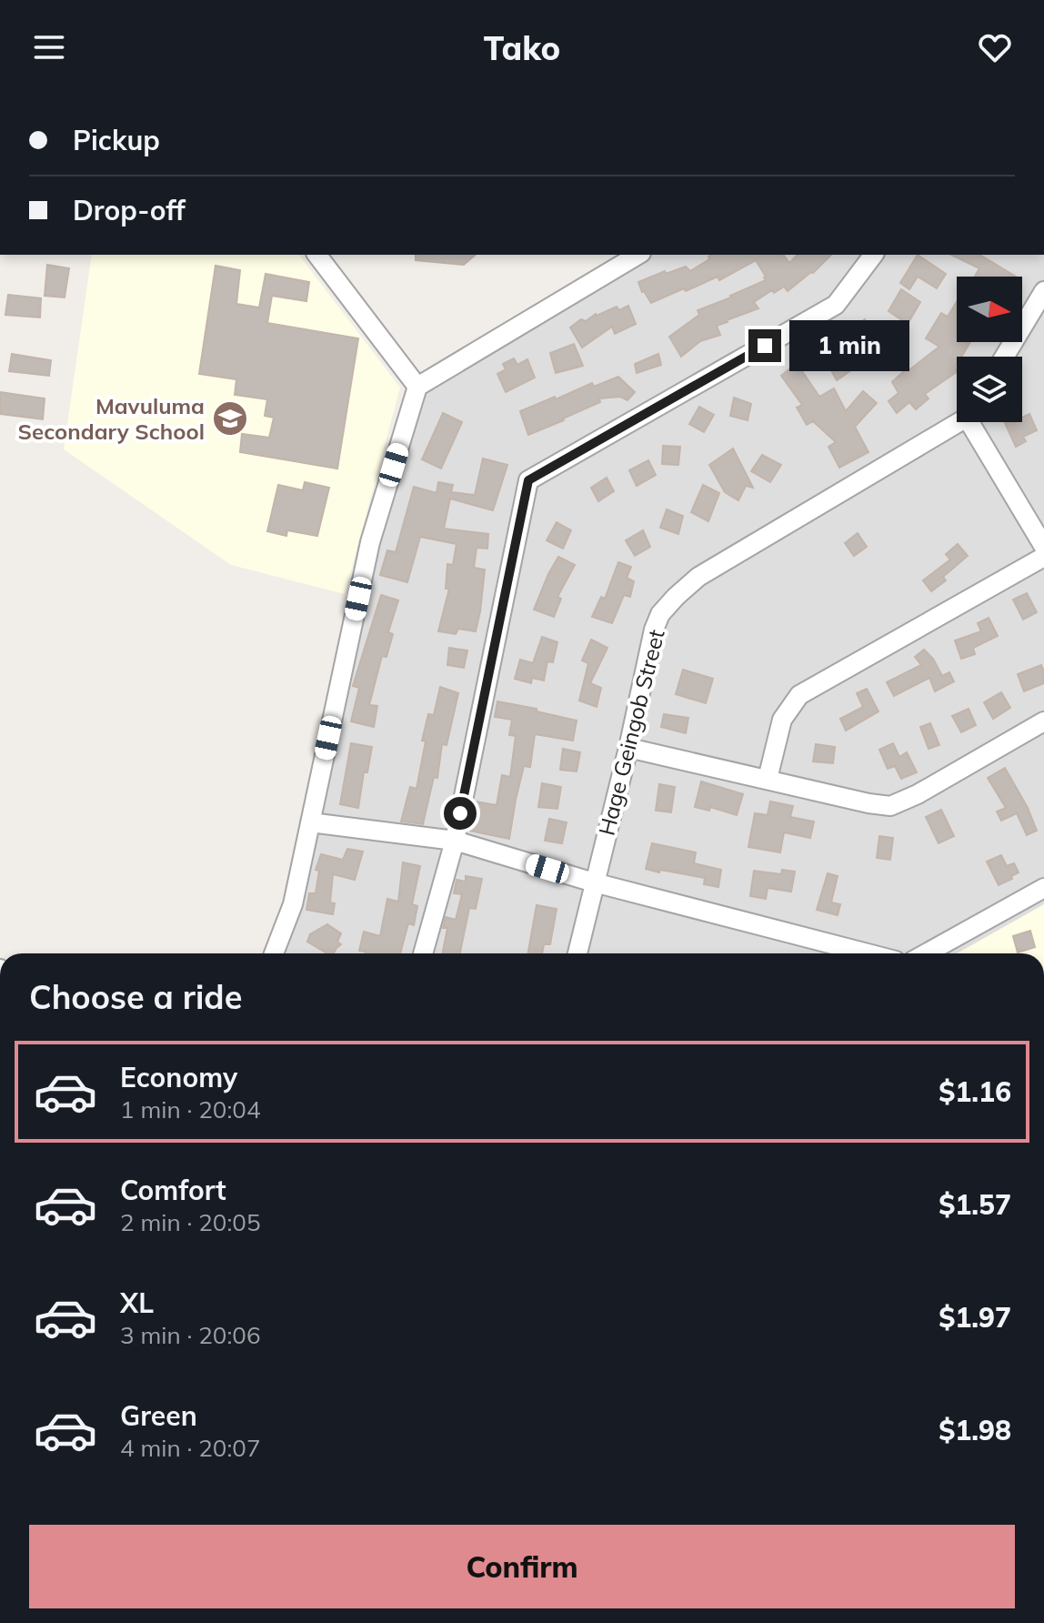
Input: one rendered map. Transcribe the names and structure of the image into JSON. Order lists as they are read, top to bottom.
{
  "streets": {
    "street": ["Hage Geingob Street"]
  },
  "places": {
    "school or university": ["Mavuluma Secondary School"]
  },
  "north": "right",
  "page": {
    "header": "Tako",
    "banner": ["Pickup", "Drop-off"],
    "bubble": "1 min",
    "heading": "Choose a ride",
    "list": [
      {
        "name": "Economy",
        "note": "1 min · 20:04",
        "value": "$1.16"
      },
      {
        "name": "Comfort",
        "note": "2 min · 20:05",
        "value": "$1.57"
      },
      {
        "name": "XL",
        "note": "3 min · 20:06",
        "value": "$1.97"
      },
      {
        "name": "Green",
        "note": "4 min · 20:07",
        "value": "$1.98"
      }
    ],
    "buttons": "Confirm"
  }
}
